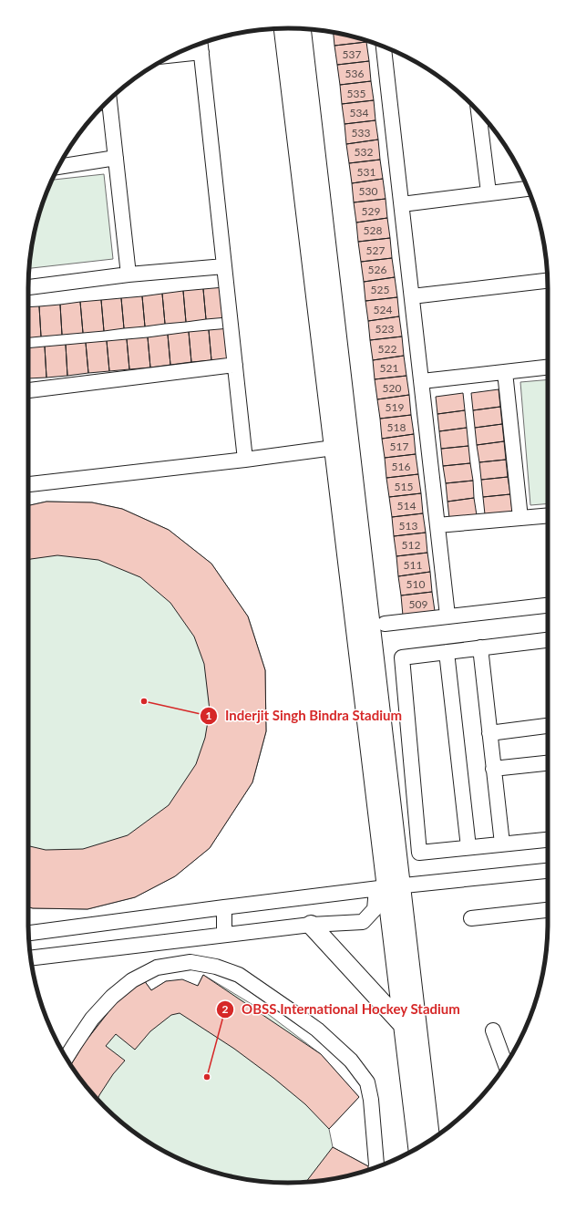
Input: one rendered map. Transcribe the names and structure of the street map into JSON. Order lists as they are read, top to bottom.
{
  "places": ["Inderjit Singh Bindra Stadium", "OBSS International Hockey Stadium"],
  "house_numbers": [
    "537",
    "536",
    "535",
    "534",
    "533",
    "532",
    "531",
    "530",
    "529",
    "528",
    "527",
    "526",
    "525",
    "524",
    "523",
    "522",
    "521",
    "520",
    "519",
    "518",
    "517",
    "516",
    "515",
    "514",
    "513",
    "512",
    "511",
    "510",
    "509"
  ]
}
